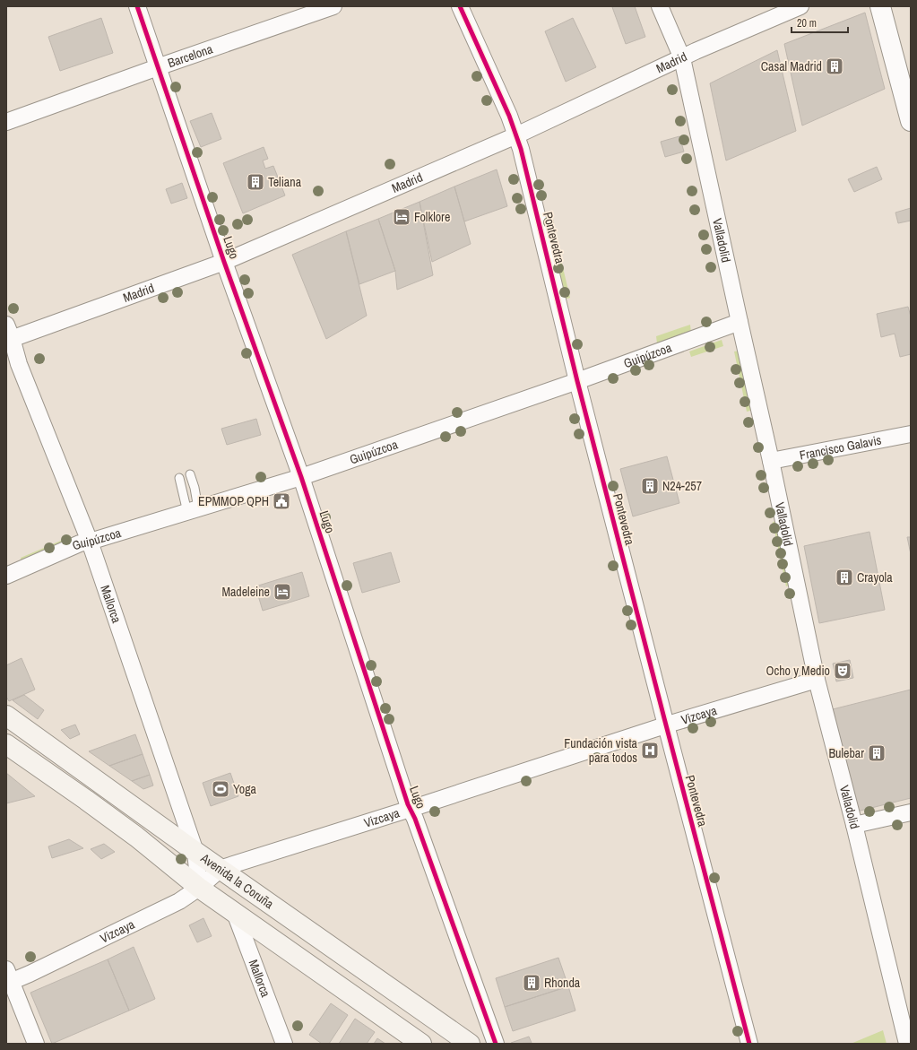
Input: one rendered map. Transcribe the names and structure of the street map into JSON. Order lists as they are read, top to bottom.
{
  "streets": {
    "main road": ["Avenida la Coruña"],
    "street": [
      "Barcelona",
      "Madrid",
      "Pontevedra",
      "Valladolid",
      "Lugo",
      "Guipúzcoa",
      "Francisco Galavis",
      "Mallorca",
      "Vizcaya"
    ]
  },
  "crossings": [
    ["Barcelona", "Lugo"],
    ["Madrid", "Pontevedra"],
    ["Madrid", "Valladolid"],
    ["Madrid", "Lugo"],
    ["Madrid", "Mallorca"],
    ["Pontevedra", "Guipúzcoa"],
    ["Pontevedra", "Vizcaya"],
    ["Valladolid", "Guipúzcoa"],
    ["Valladolid", "Francisco Galavis"],
    ["Valladolid", "Vizcaya"],
    ["Lugo", "Guipúzcoa"],
    ["Lugo", "Vizcaya"],
    ["Guipúzcoa", "Mallorca"],
    ["Mallorca", "Vizcaya"],
    ["Mallorca", "Avenida la Coruña"],
    ["Vizcaya", "Avenida la Coruña"]
  ],
  "places": {
    "building": [
      "Casal Madrid",
      "Teliana",
      "N24-257",
      "Crayola",
      "Bulebar",
      "Rhonda"
    ],
    "hotel": ["Folklore", "Madeleine"],
    "public building": ["EPMMOP QPH"],
    "theatre": ["Ocho y Medio"],
    "hospital": ["Fundación vista para todos"],
    "sports": ["Yoga"]
  },
  "scale_bar": "20 m"
}
